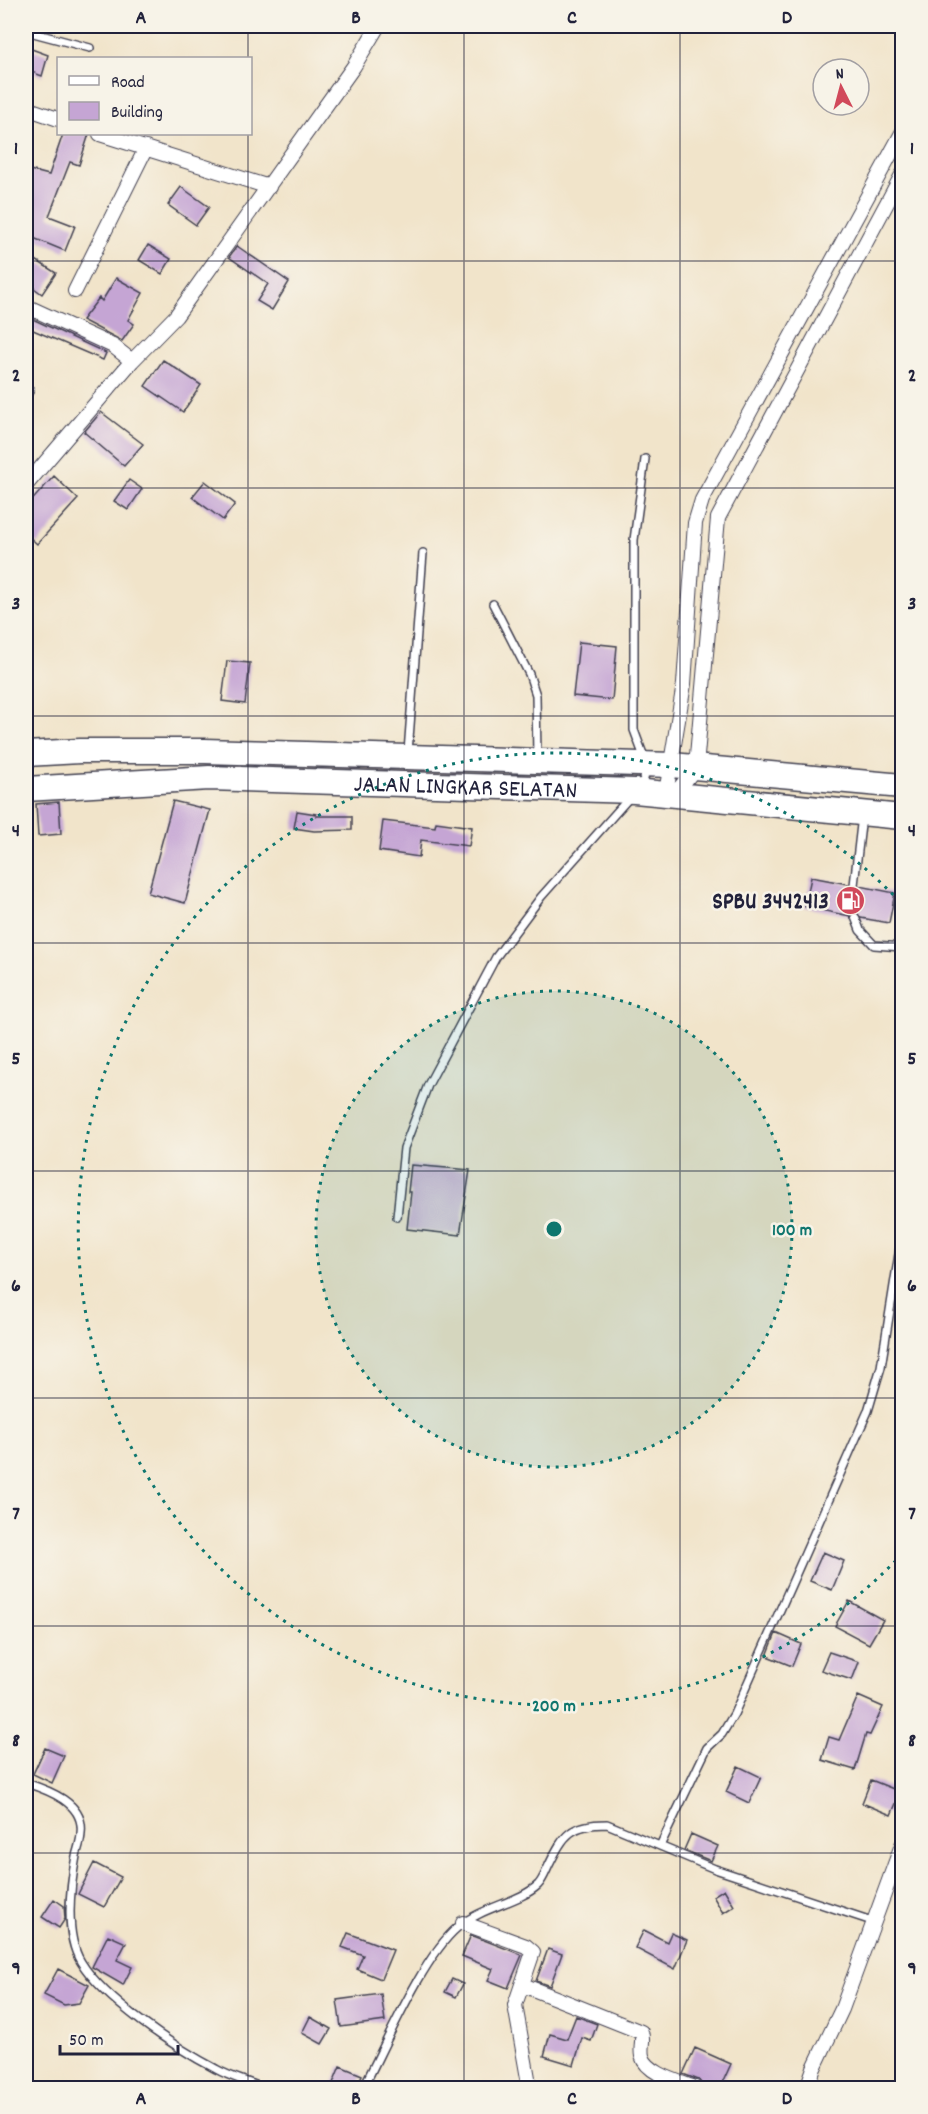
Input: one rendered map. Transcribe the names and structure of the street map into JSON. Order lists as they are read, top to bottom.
{
  "streets": {
    "highway": ["JALAN LINGKAR SELATAN"]
  },
  "places": {
    "fuel station": ["SPBU 3442413"]
  },
  "legend": ["Road", "Building"],
  "scale_bar": "50 m",
  "north": "top",
  "grid": {
    "columns": [
      "A",
      "B",
      "C",
      "D"
    ],
    "rows": [
      "1",
      "2",
      "3",
      "4",
      "5",
      "6",
      "7",
      "8",
      "9"
    ]
  },
  "rings": ["100 m", "200 m"]
}
